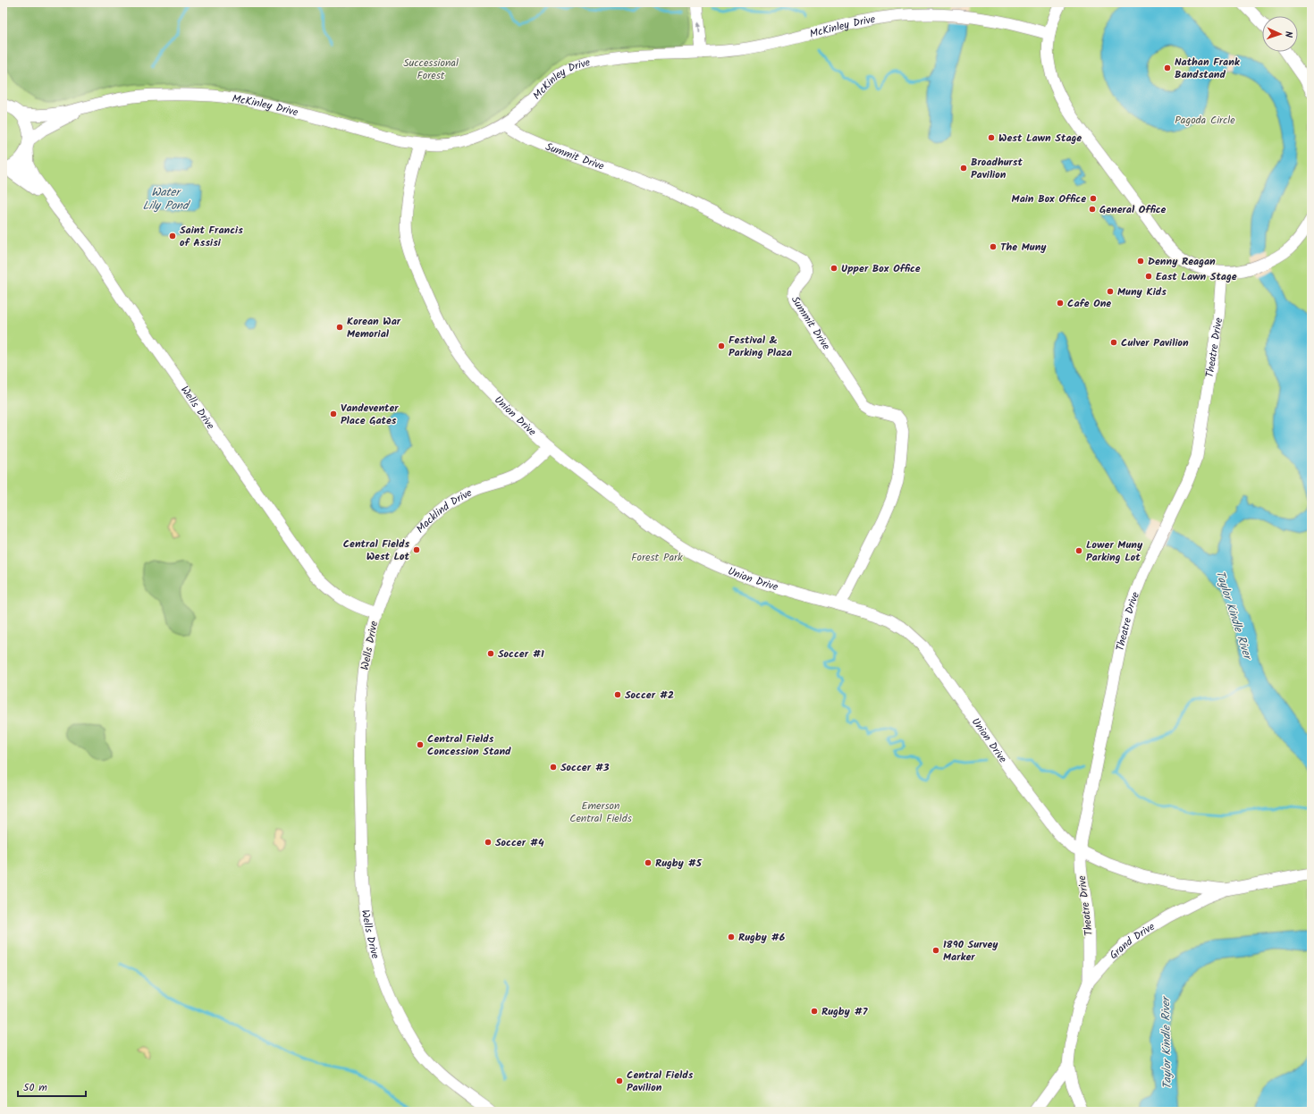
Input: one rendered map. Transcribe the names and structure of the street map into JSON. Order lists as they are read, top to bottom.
{
  "streets": {
    "street": [
      "McKinley Drive",
      "Summit Drive",
      "Theatre Drive",
      "Wells Drive",
      "Union Drive",
      "Macklind Drive",
      "Grand Drive"
    ]
  },
  "crossings": [
    ["McKinley Drive", "Summit Drive"],
    ["McKinley Drive", "Wells Drive"],
    ["McKinley Drive", "Union Drive"],
    ["Summit Drive", "Union Drive"],
    ["Theatre Drive", "Union Drive"],
    ["Theatre Drive", "Grand Drive"],
    ["Wells Drive", "Macklind Drive"],
    ["Union Drive", "Macklind Drive"],
    ["Union Drive", "Grand Drive"]
  ],
  "water": ["Water Lily Pond", "Taylor Kindle River"],
  "parks": [
    "Successional Forest",
    "Pagoda Circle",
    "Forest Park",
    "Emerson Central Fields"
  ],
  "places": [
    "Nathan Frank Bandstand",
    "West Lawn Stage",
    "Broadhurst Pavilion",
    "Main Box Office",
    "General Office",
    "Saint Francis of Assisi",
    "The Muny",
    "Denny Reagan",
    "Upper Box Office",
    "East Lawn Stage",
    "Muny Kids",
    "Cafe One",
    "Korean War Memorial",
    "Culver Pavilion",
    "Festival & Parking Plaza",
    "Vandeventer Place Gates",
    "Central Fields West Lot",
    "Lower Muny Parking Lot",
    "Soccer #1",
    "Soccer #2",
    "Central Fields Concession Stand",
    "Soccer #3",
    "Soccer #4",
    "Rugby #5",
    "Rugby #6",
    "1890 Survey Marker",
    "Rugby #7",
    "Central Fields Pavilion"
  ],
  "scale_bar": "50 m",
  "north": "right"
}
